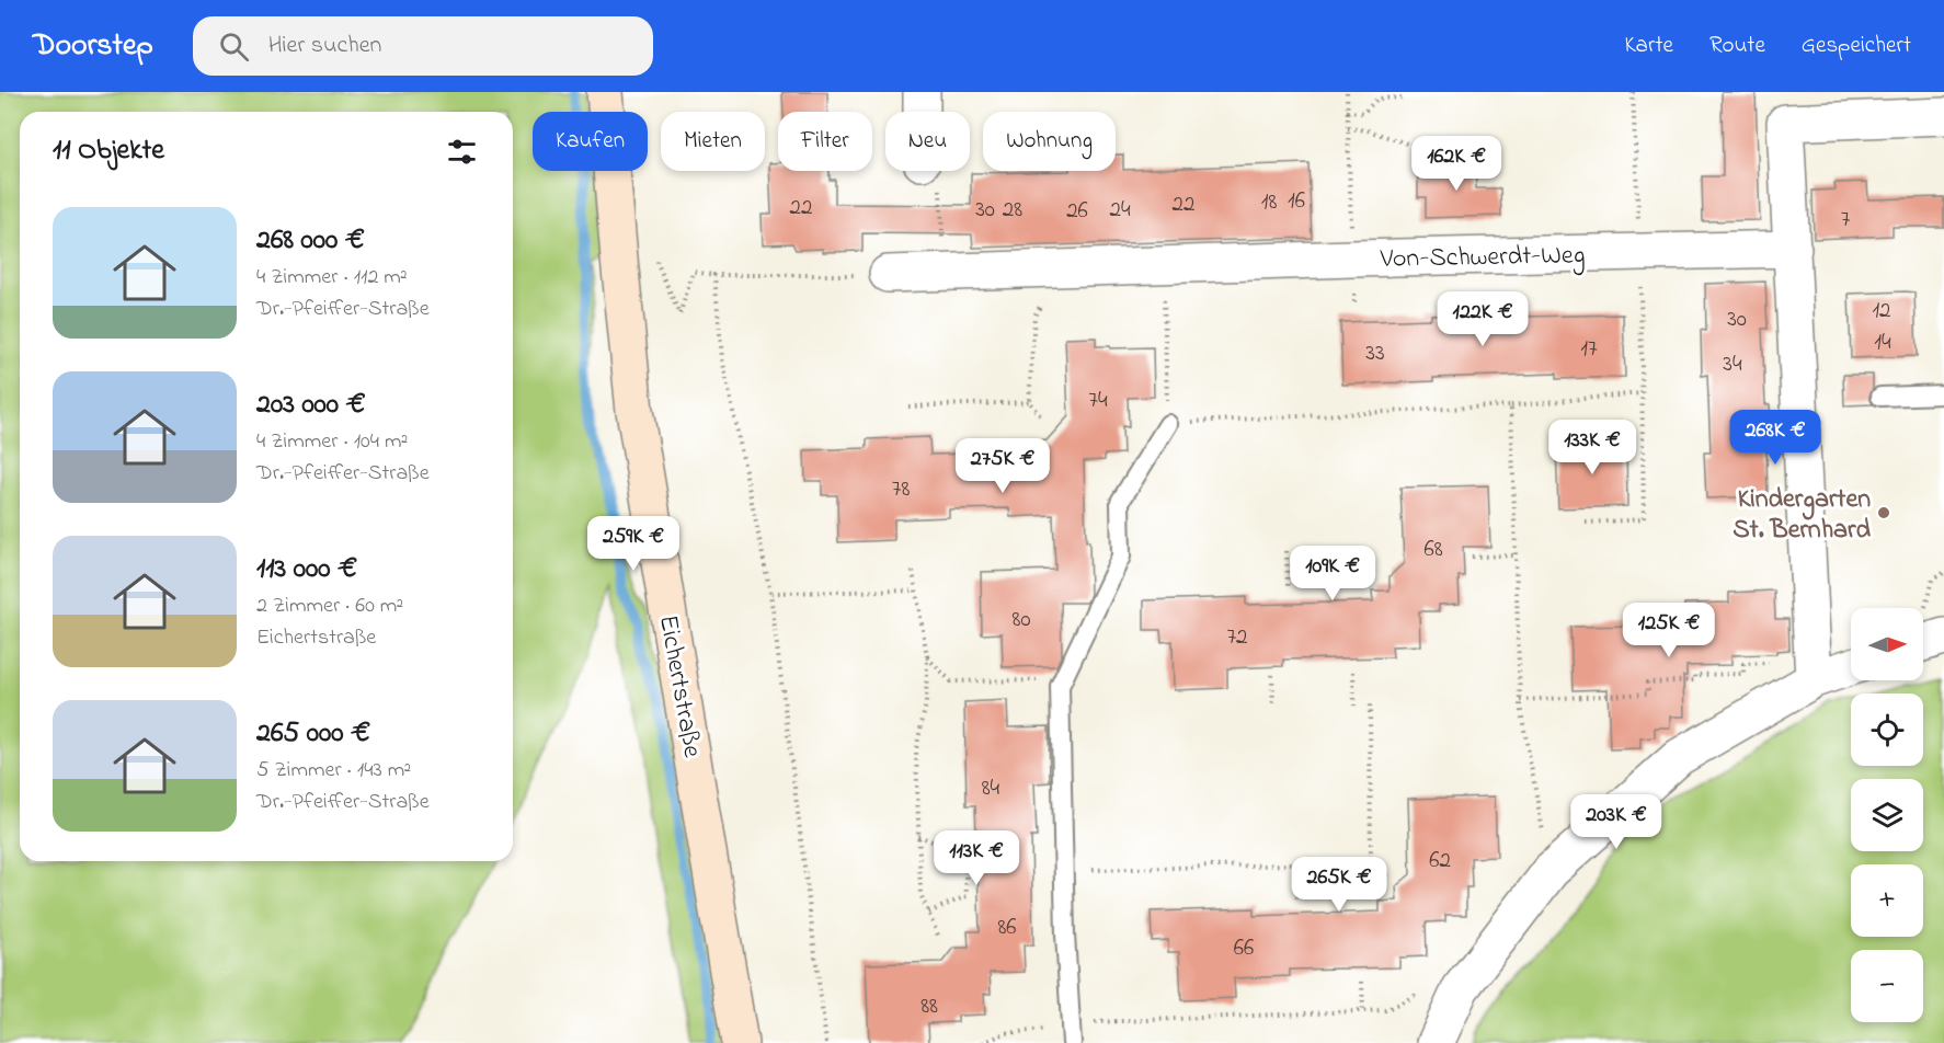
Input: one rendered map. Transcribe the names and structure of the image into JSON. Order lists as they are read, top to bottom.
{
  "streets": {
    "street": ["Von-Schwerdt-Weg", "Eichertstraße"]
  },
  "places": ["Kindergarten St. Bernhard"],
  "house_numbers": [
    "16",
    "18",
    "22",
    "22",
    "30",
    "28",
    "24",
    "26",
    "7",
    "12",
    "30",
    "14",
    "17",
    "33",
    "34",
    "74",
    "78",
    "68",
    "80",
    "72",
    "84",
    "62",
    "86",
    "66",
    "88"
  ],
  "north": "right",
  "page": {
    "header": "Doorstep",
    "search": "Hier suchen",
    "nav": ["Karte", "Route", "Gespeichert"],
    "chip": [
      "Kaufen",
      "Mieten",
      "Filter",
      "Neu",
      "Wohnung"
    ],
    "heading": "11 Objekte",
    "price": [
      "162K €",
      "122K €",
      "268K €",
      "133K €",
      "275K €",
      "259K €",
      "109K €",
      "125K €",
      "203K €",
      "113K €",
      "265K €"
    ],
    "list": [
      {
        "name": "268 000 €",
        "note": "4 Zimmer · 112 m² · Dr.-Pfeiffer-Straße"
      },
      {
        "name": "203 000 €",
        "note": "4 Zimmer · 104 m² · Dr.-Pfeiffer-Straße"
      },
      {
        "name": "113 000 €",
        "note": "2 Zimmer · 60 m² · Eichertstraße"
      },
      {
        "name": "265 000 €",
        "note": "5 Zimmer · 143 m² · Dr.-Pfeiffer-Straße"
      }
    ],
    "map_buttons": ["+", "−"]
  }
}
